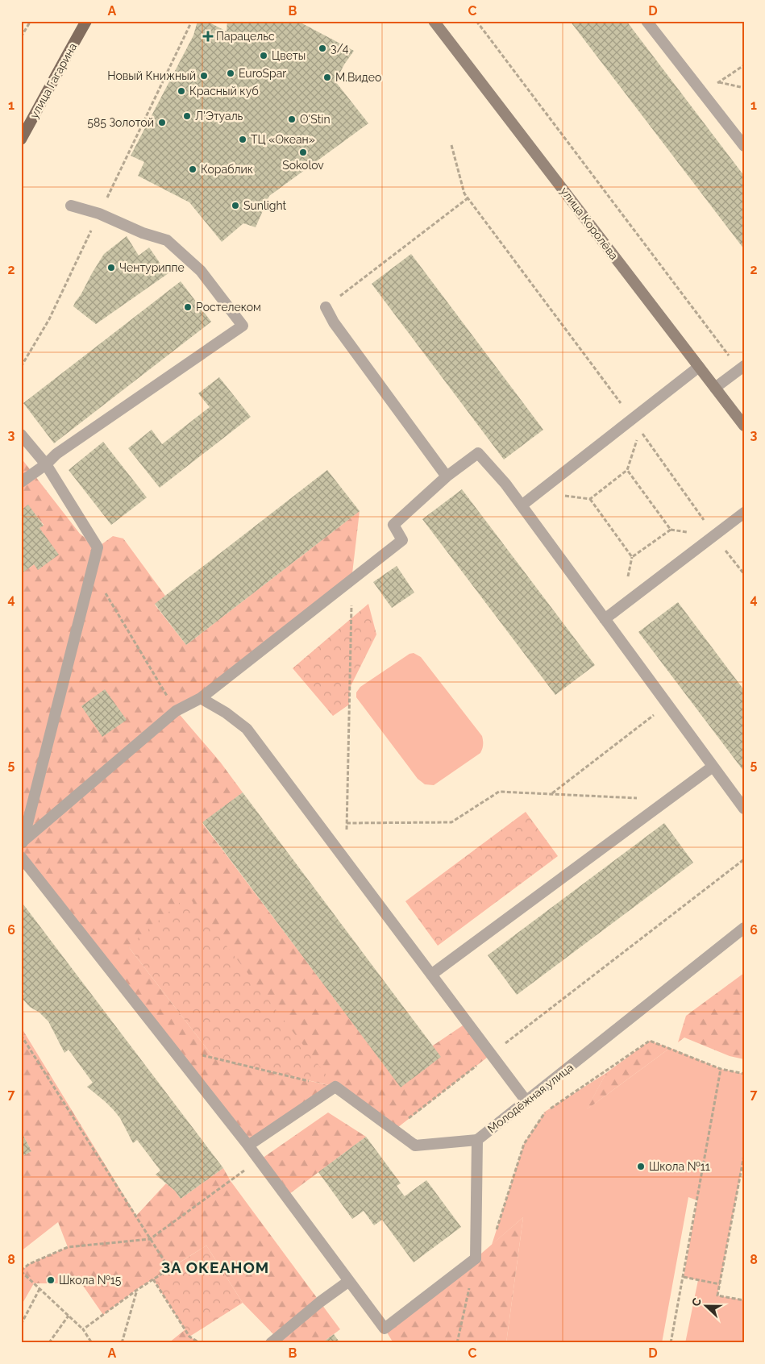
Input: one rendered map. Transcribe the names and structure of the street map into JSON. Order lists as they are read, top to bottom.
{
  "streets": {
    "main road": ["улица Гагарина", "улица Королёва"],
    "street": ["Молодёжная улица"]
  },
  "districts": ["ЗА ОКЕАНОМ"],
  "places": {
    "health": ["Парацельс"],
    "other": [
      "3/4",
      "Цветы",
      "EuroSpar",
      "Новый Книжный",
      "М.Видео",
      "Красный куб",
      "Л'Этуаль",
      "O'Stin",
      "585 Золотой",
      "ТЦ «Океан»",
      "Sokolov",
      "Кораблик",
      "Sunlight",
      "Чентуриппе",
      "Ростелеком",
      "Школа №11",
      "Школа №15"
    ]
  },
  "north": "left",
  "grid": {
    "columns": [
      "A",
      "B",
      "C",
      "D"
    ],
    "rows": [
      "1",
      "2",
      "3",
      "4",
      "5",
      "6",
      "7",
      "8"
    ]
  }
}
